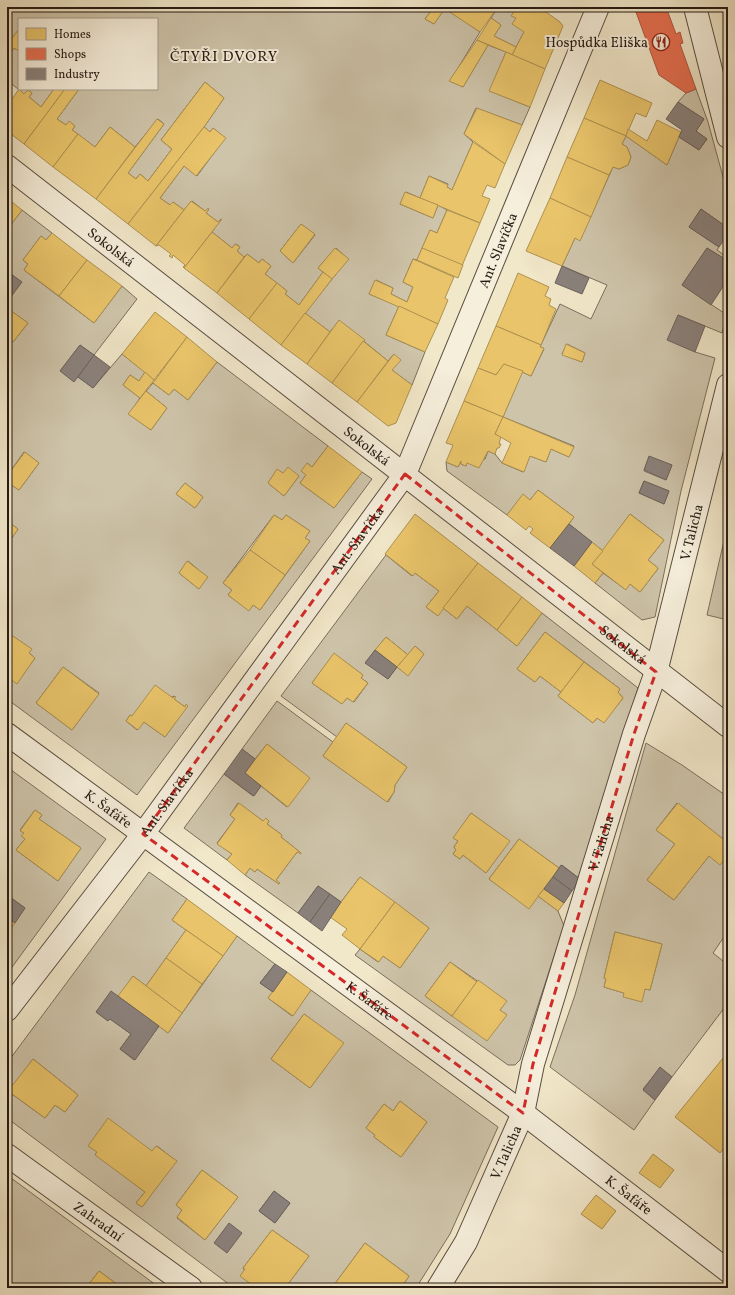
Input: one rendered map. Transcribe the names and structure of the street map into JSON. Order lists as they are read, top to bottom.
{
  "streets": {
    "street": [
      "Sokolská",
      "Ant. Slavíčka",
      "V. Talicha",
      "K. Šafáře",
      "Zahradní"
    ]
  },
  "crossings": [
    ["Sokolská", "Ant. Slavíčka"],
    ["Sokolská", "V. Talicha"],
    ["Ant. Slavíčka", "K. Šafáře"],
    ["V. Talicha", "K. Šafáře"]
  ],
  "districts": ["ČTYŘI DVORY"],
  "places": {
    "restaurant": ["Hospůdka Eliška"]
  },
  "legend": ["Homes", "Shops", "Industry"]
}
